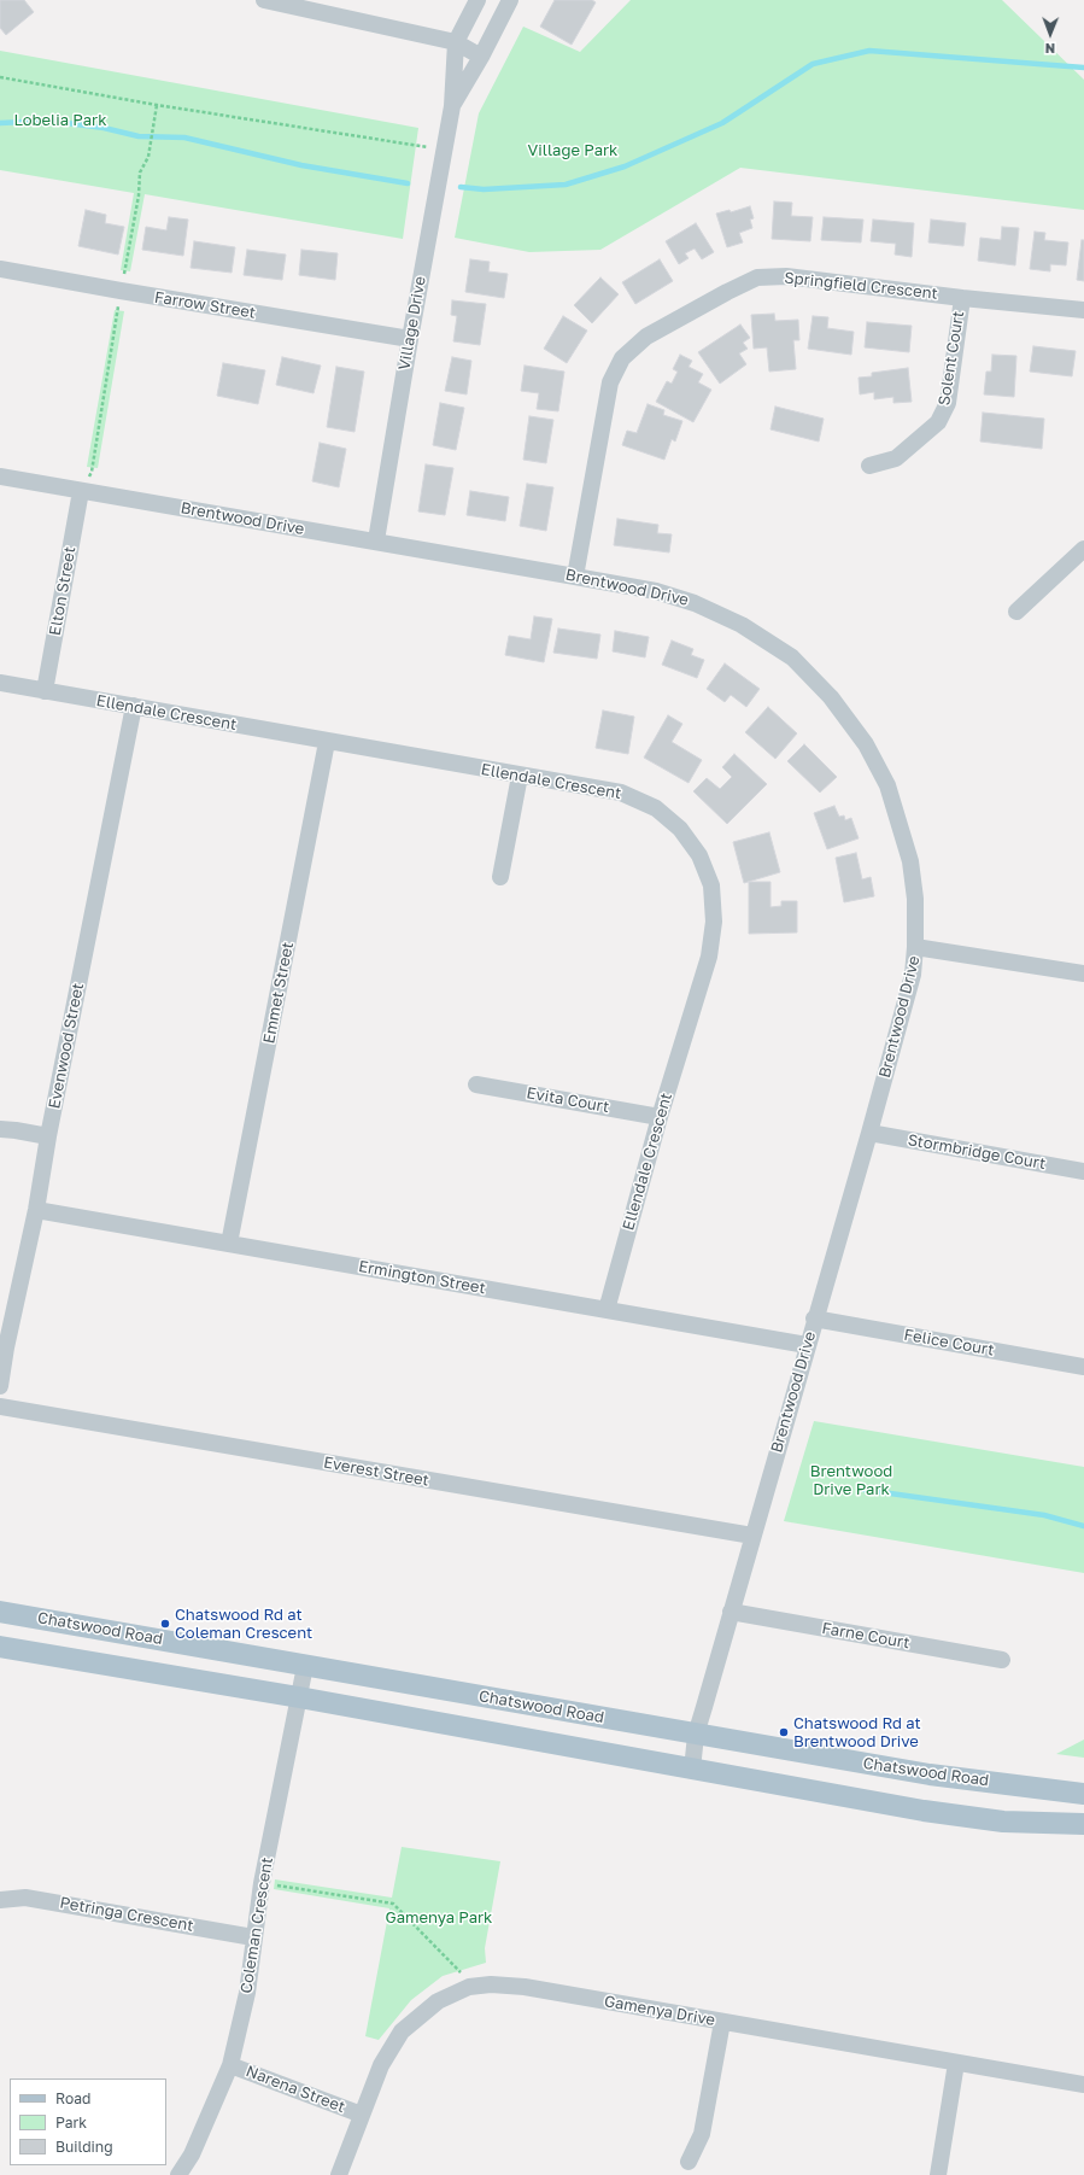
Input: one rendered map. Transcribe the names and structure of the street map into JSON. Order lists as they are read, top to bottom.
{
  "streets": {
    "main road": ["Chatswood Road"],
    "street": [
      "Springfield Crescent",
      "Farrow Street",
      "Village Drive",
      "Solent Court",
      "Brentwood Drive",
      "Elton Street",
      "Ellendale Crescent",
      "Emmet Street",
      "Evenwood Street",
      "Evita Court",
      "Stormbridge Court",
      "Ermington Street",
      "Felice Court",
      "Everest Street",
      "Farne Court",
      "Petringa Crescent",
      "Coleman Crescent",
      "Gamenya Drive",
      "Narena Street"
    ]
  },
  "crossings": [
    ["Springfield Crescent", "Solent Court"],
    ["Springfield Crescent", "Brentwood Drive"],
    ["Farrow Street", "Village Drive"],
    ["Village Drive", "Brentwood Drive"],
    ["Brentwood Drive", "Elton Street"],
    ["Brentwood Drive", "Stormbridge Court"],
    ["Brentwood Drive", "Ermington Street"],
    ["Brentwood Drive", "Felice Court"],
    ["Brentwood Drive", "Everest Street"],
    ["Brentwood Drive", "Chatswood Road"],
    ["Brentwood Drive", "Farne Court"],
    ["Elton Street", "Ellendale Crescent"],
    ["Ellendale Crescent", "Emmet Street"],
    ["Ellendale Crescent", "Evenwood Street"],
    ["Ellendale Crescent", "Evita Court"],
    ["Ellendale Crescent", "Ermington Street"],
    ["Emmet Street", "Ermington Street"],
    ["Evenwood Street", "Ermington Street"],
    ["Chatswood Road", "Coleman Crescent"],
    ["Petringa Crescent", "Coleman Crescent"],
    ["Coleman Crescent", "Narena Street"],
    ["Gamenya Drive", "Narena Street"]
  ],
  "parks": [
    "Lobelia Park",
    "Village Park",
    "Brentwood Drive Park",
    "Gamenya Park"
  ],
  "places": ["Chatswood Rd at Coleman Crescent", "Chatswood Rd at Brentwood Drive"],
  "legend": ["Road", "Park", "Building"],
  "north": "bottom"
}
